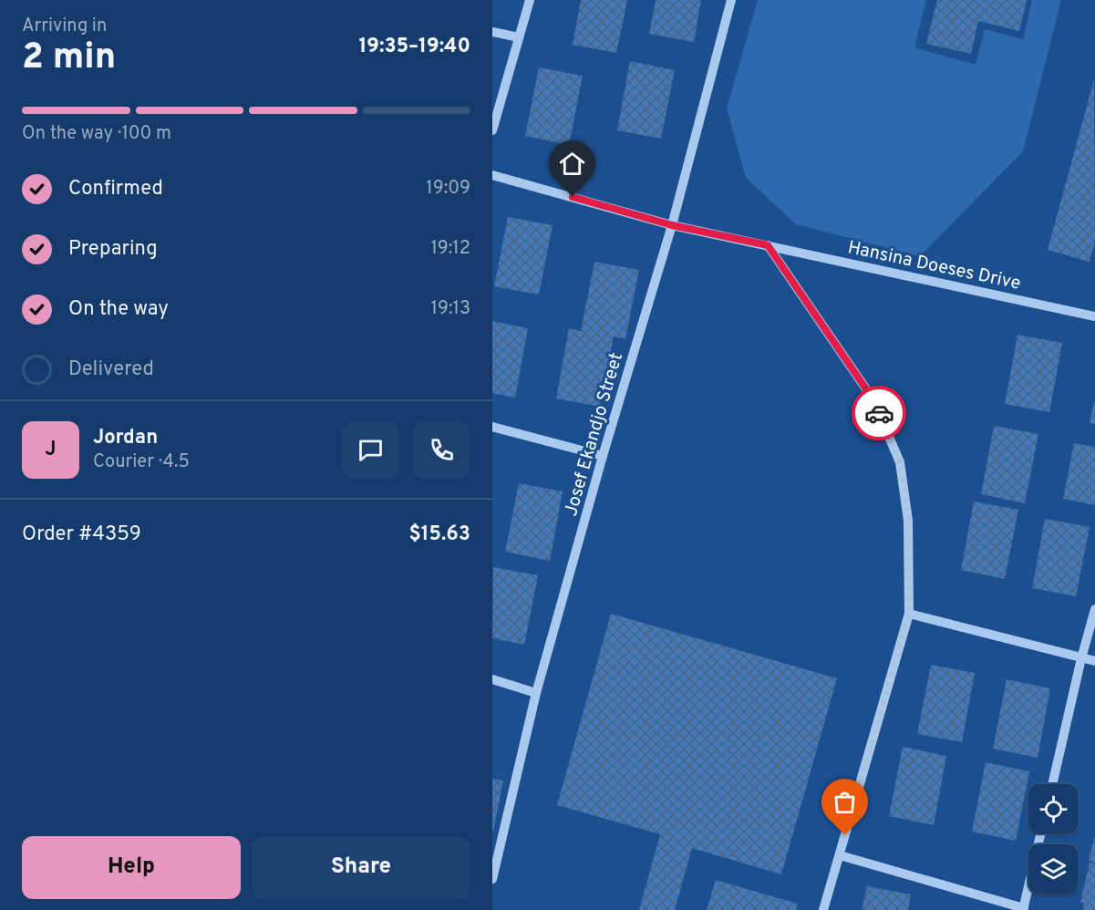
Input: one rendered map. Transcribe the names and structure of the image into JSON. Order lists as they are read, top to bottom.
{
  "streets": {
    "street": ["Hansina Doeses Drive", "Josef Ekandjo Street"]
  },
  "crossings": [
    ["Hansina Doeses Drive", "Josef Ekandjo Street"]
  ],
  "page": {
    "heading": ["2 min", "Arriving in", "19:35–19:40"],
    "panel": [
      "Jordan",
      "Courier · 4.5",
      "Order #4359",
      "$15.63"
    ],
    "bar": "On the way · 100 m",
    "list": [
      ["Confirmed", "19:09"],
      ["Preparing", "19:12"],
      ["On the way", "19:13"],
      "Delivered"
    ],
    "round": "J",
    "buttons": ["Help", "Share"]
  }
}
